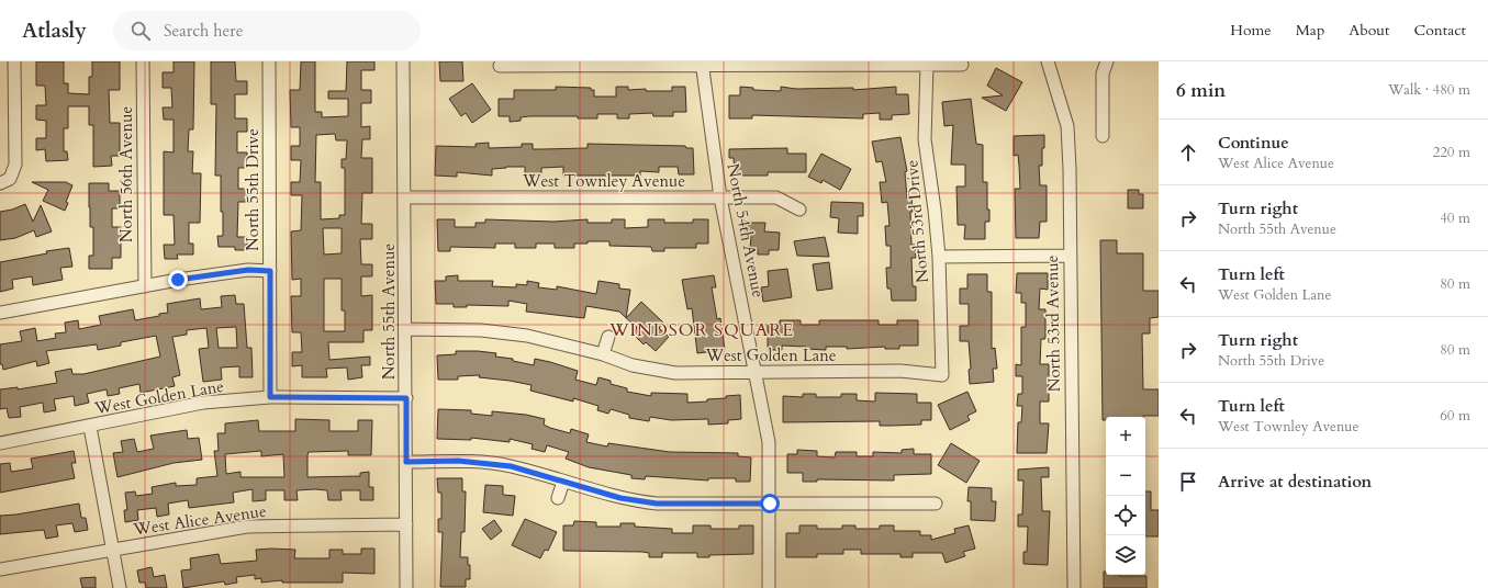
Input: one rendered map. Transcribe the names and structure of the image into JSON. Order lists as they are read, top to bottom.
{
  "streets": {
    "street": [
      "North 56th Avenue",
      "West Townley Avenue",
      "North 55th Drive",
      "North 53rd Drive",
      "North 54th Avenue",
      "North 55th Avenue",
      "North 53rd Avenue",
      "West Golden Lane",
      "West Alice Avenue"
    ]
  },
  "crossings": [
    ["West Townley Avenue", "North 54th Avenue"],
    ["West Townley Avenue", "North 55th Avenue"],
    ["North 55th Drive", "West Golden Lane"],
    ["North 53rd Drive", "West Golden Lane"],
    ["North 54th Avenue", "West Golden Lane"],
    ["North 55th Avenue", "West Golden Lane"],
    ["North 55th Avenue", "West Alice Avenue"]
  ],
  "districts": ["WINDSOR SQUARE"],
  "page": {
    "header": "Atlasly",
    "search": "Search here",
    "nav": [
      "Home",
      "Map",
      "About",
      "Contact"
    ],
    "heading": ["6 min", "Walk · 480 m"],
    "list": [
      ["Continue", "West Alice Avenue", "220 m"],
      ["Turn right", "North 55th Avenue", "40 m"],
      ["Turn left", "West Golden Lane", "80 m"],
      ["Turn right", "North 55th Drive", "80 m"],
      ["Turn left", "West Townley Avenue", "60 m"],
      "Arrive at destination"
    ],
    "map_buttons": ["+", "−"]
  }
}
